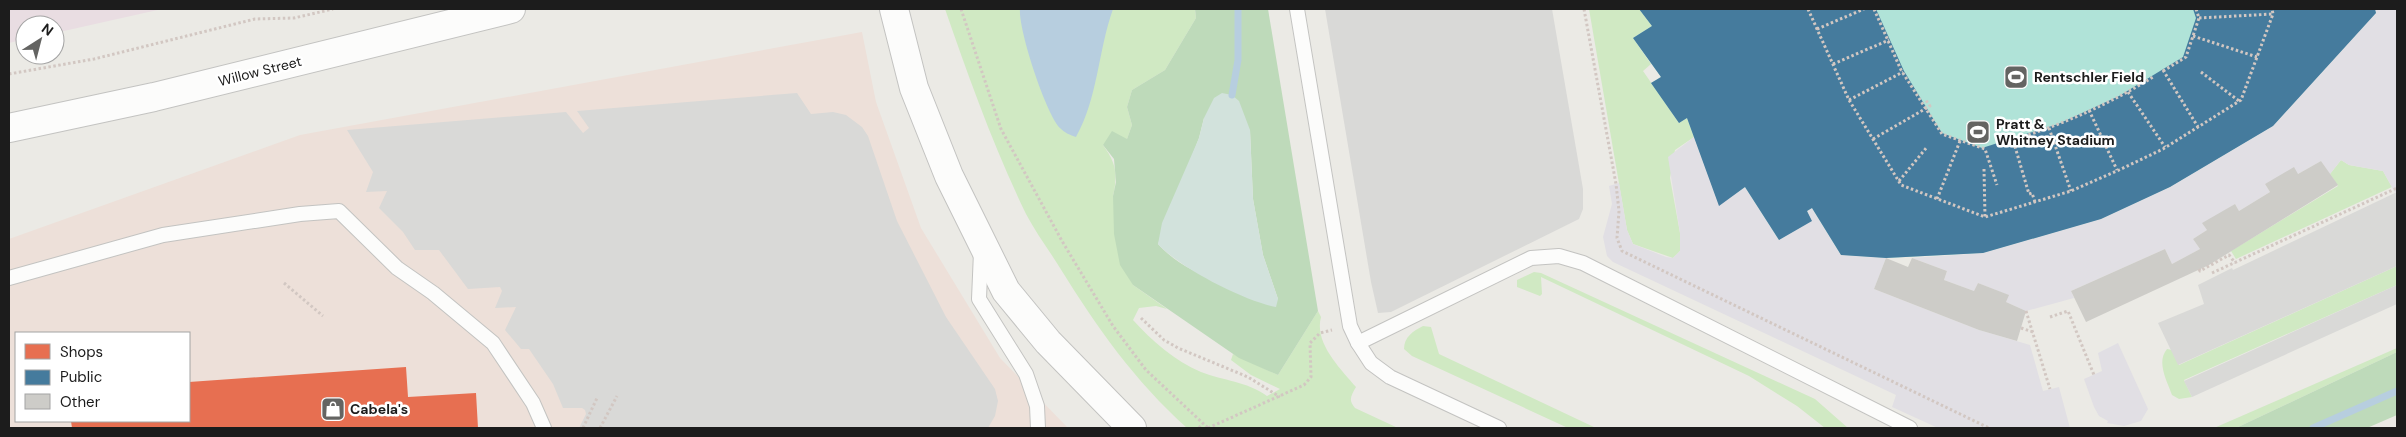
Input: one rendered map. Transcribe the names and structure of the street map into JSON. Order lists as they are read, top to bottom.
{
  "streets": {
    "street": ["Willow Street"]
  },
  "places": {
    "sports": ["Rentschler Field", "Pratt & Whitney Stadium"],
    "shop": ["Cabela's"]
  },
  "legend": ["Shops", "Public", "Other"],
  "north": "top right"
}
